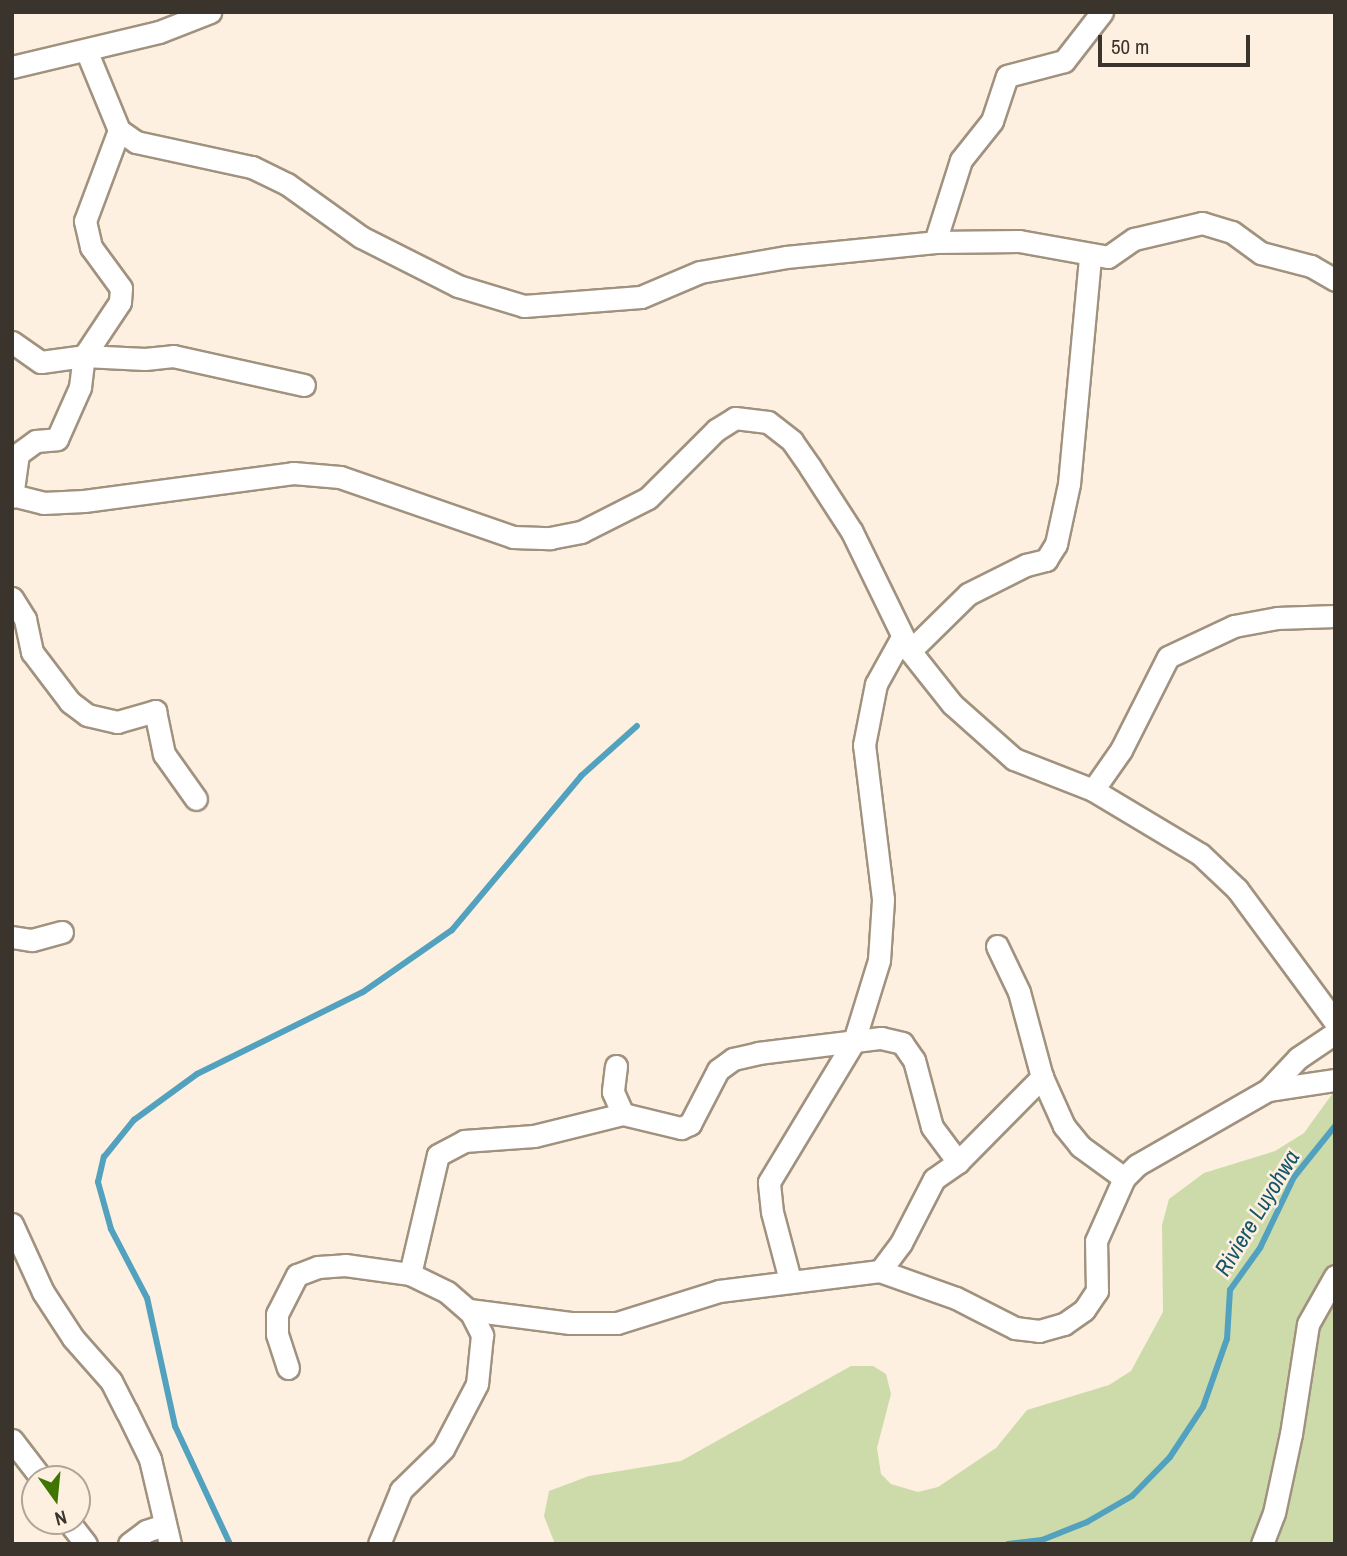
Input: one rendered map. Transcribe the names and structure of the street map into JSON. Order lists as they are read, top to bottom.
{
  "water": ["Riviere Luyohwa"],
  "scale_bar": "50 m",
  "north": "bottom"
}
